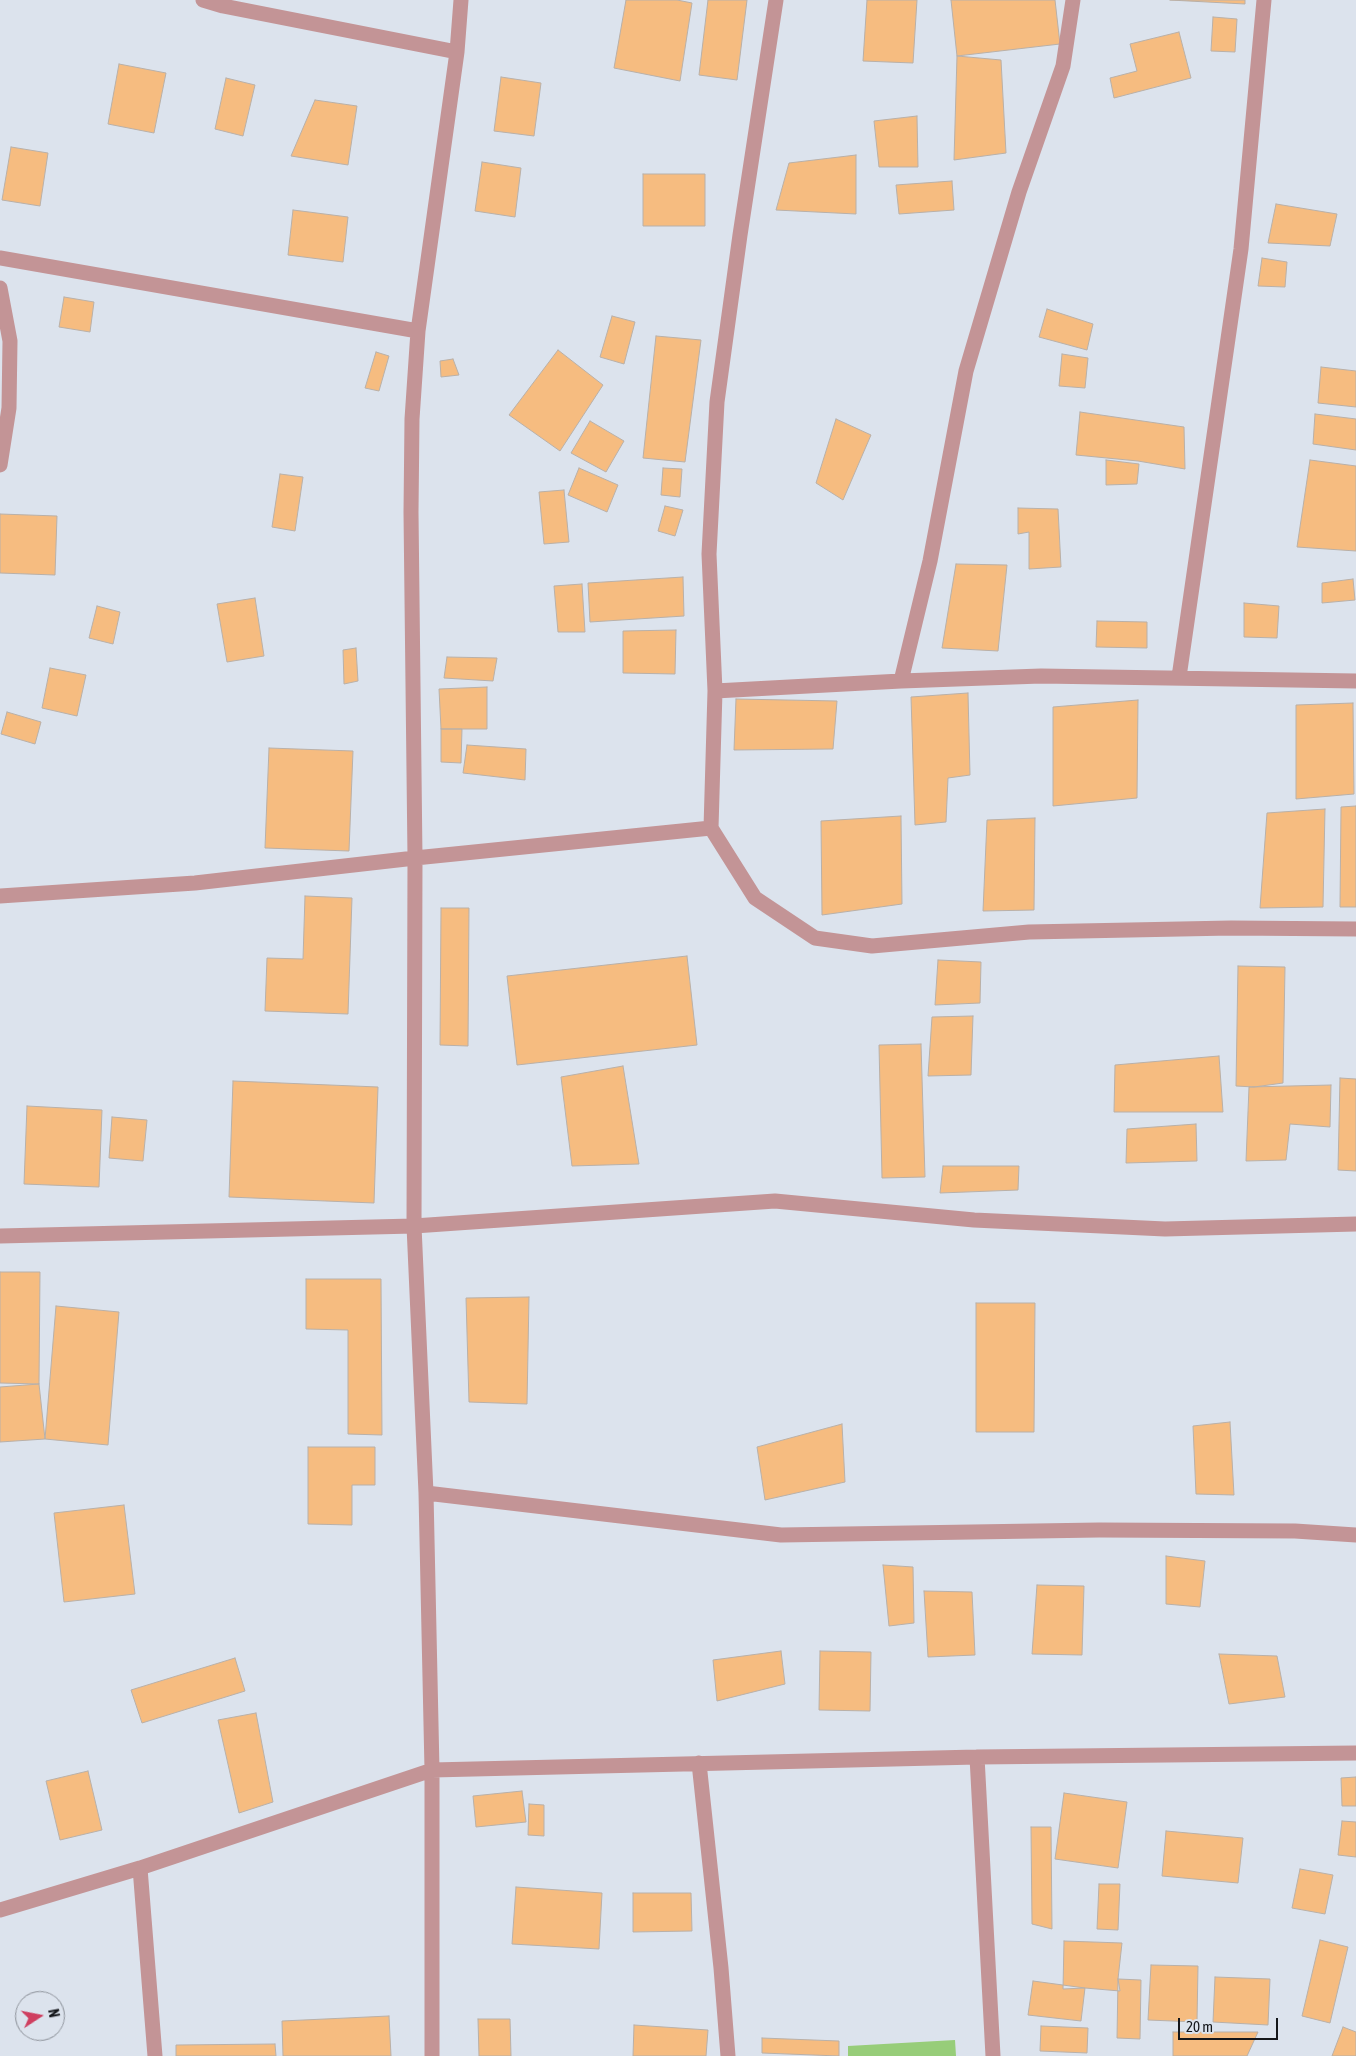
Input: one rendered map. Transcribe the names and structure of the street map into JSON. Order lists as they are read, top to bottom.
{
  "scale_bar": "20 m",
  "north": "right"
}
